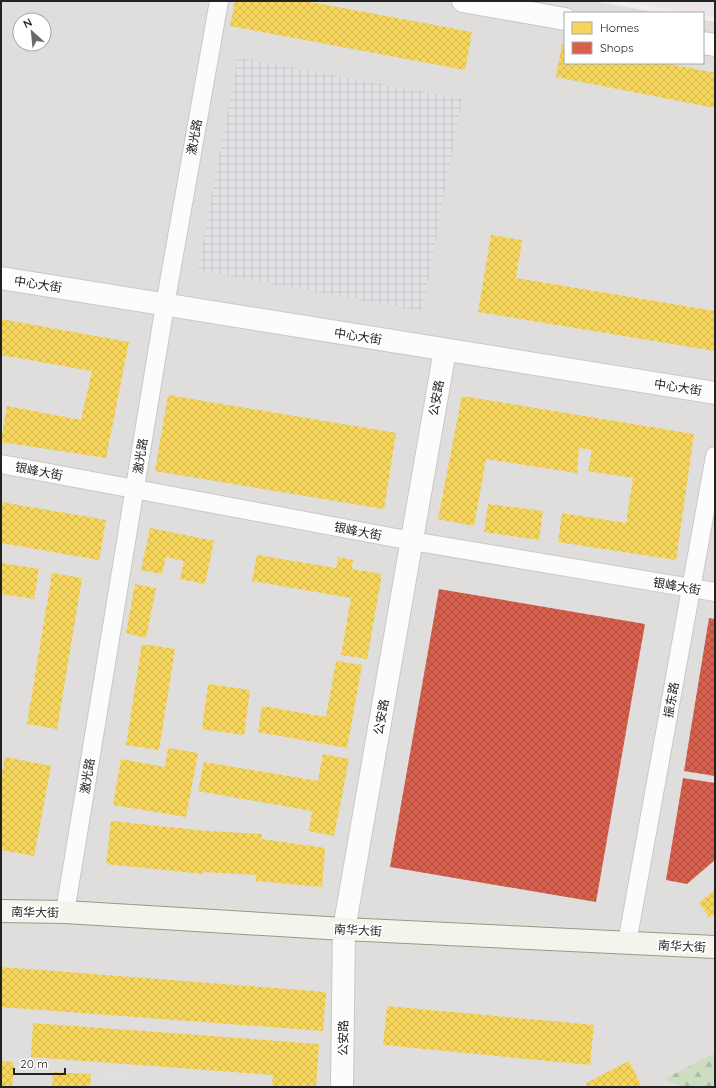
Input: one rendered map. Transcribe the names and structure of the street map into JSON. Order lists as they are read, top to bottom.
{
  "streets": {
    "main road": ["南华大街"],
    "street": [
      "激光路",
      "中心大街",
      "公安路",
      "银峰大街",
      "振东路"
    ]
  },
  "crossings": [
    ["激光路", "中心大街"],
    ["激光路", "银峰大街"],
    ["激光路", "南华大街"],
    ["中心大街", "公安路"],
    ["公安路", "银峰大街"],
    ["公安路", "南华大街"],
    ["银峰大街", "振东路"],
    ["振东路", "南华大街"]
  ],
  "legend": ["Homes", "Shops"],
  "scale_bar": "20 m",
  "north": "top left"
}
